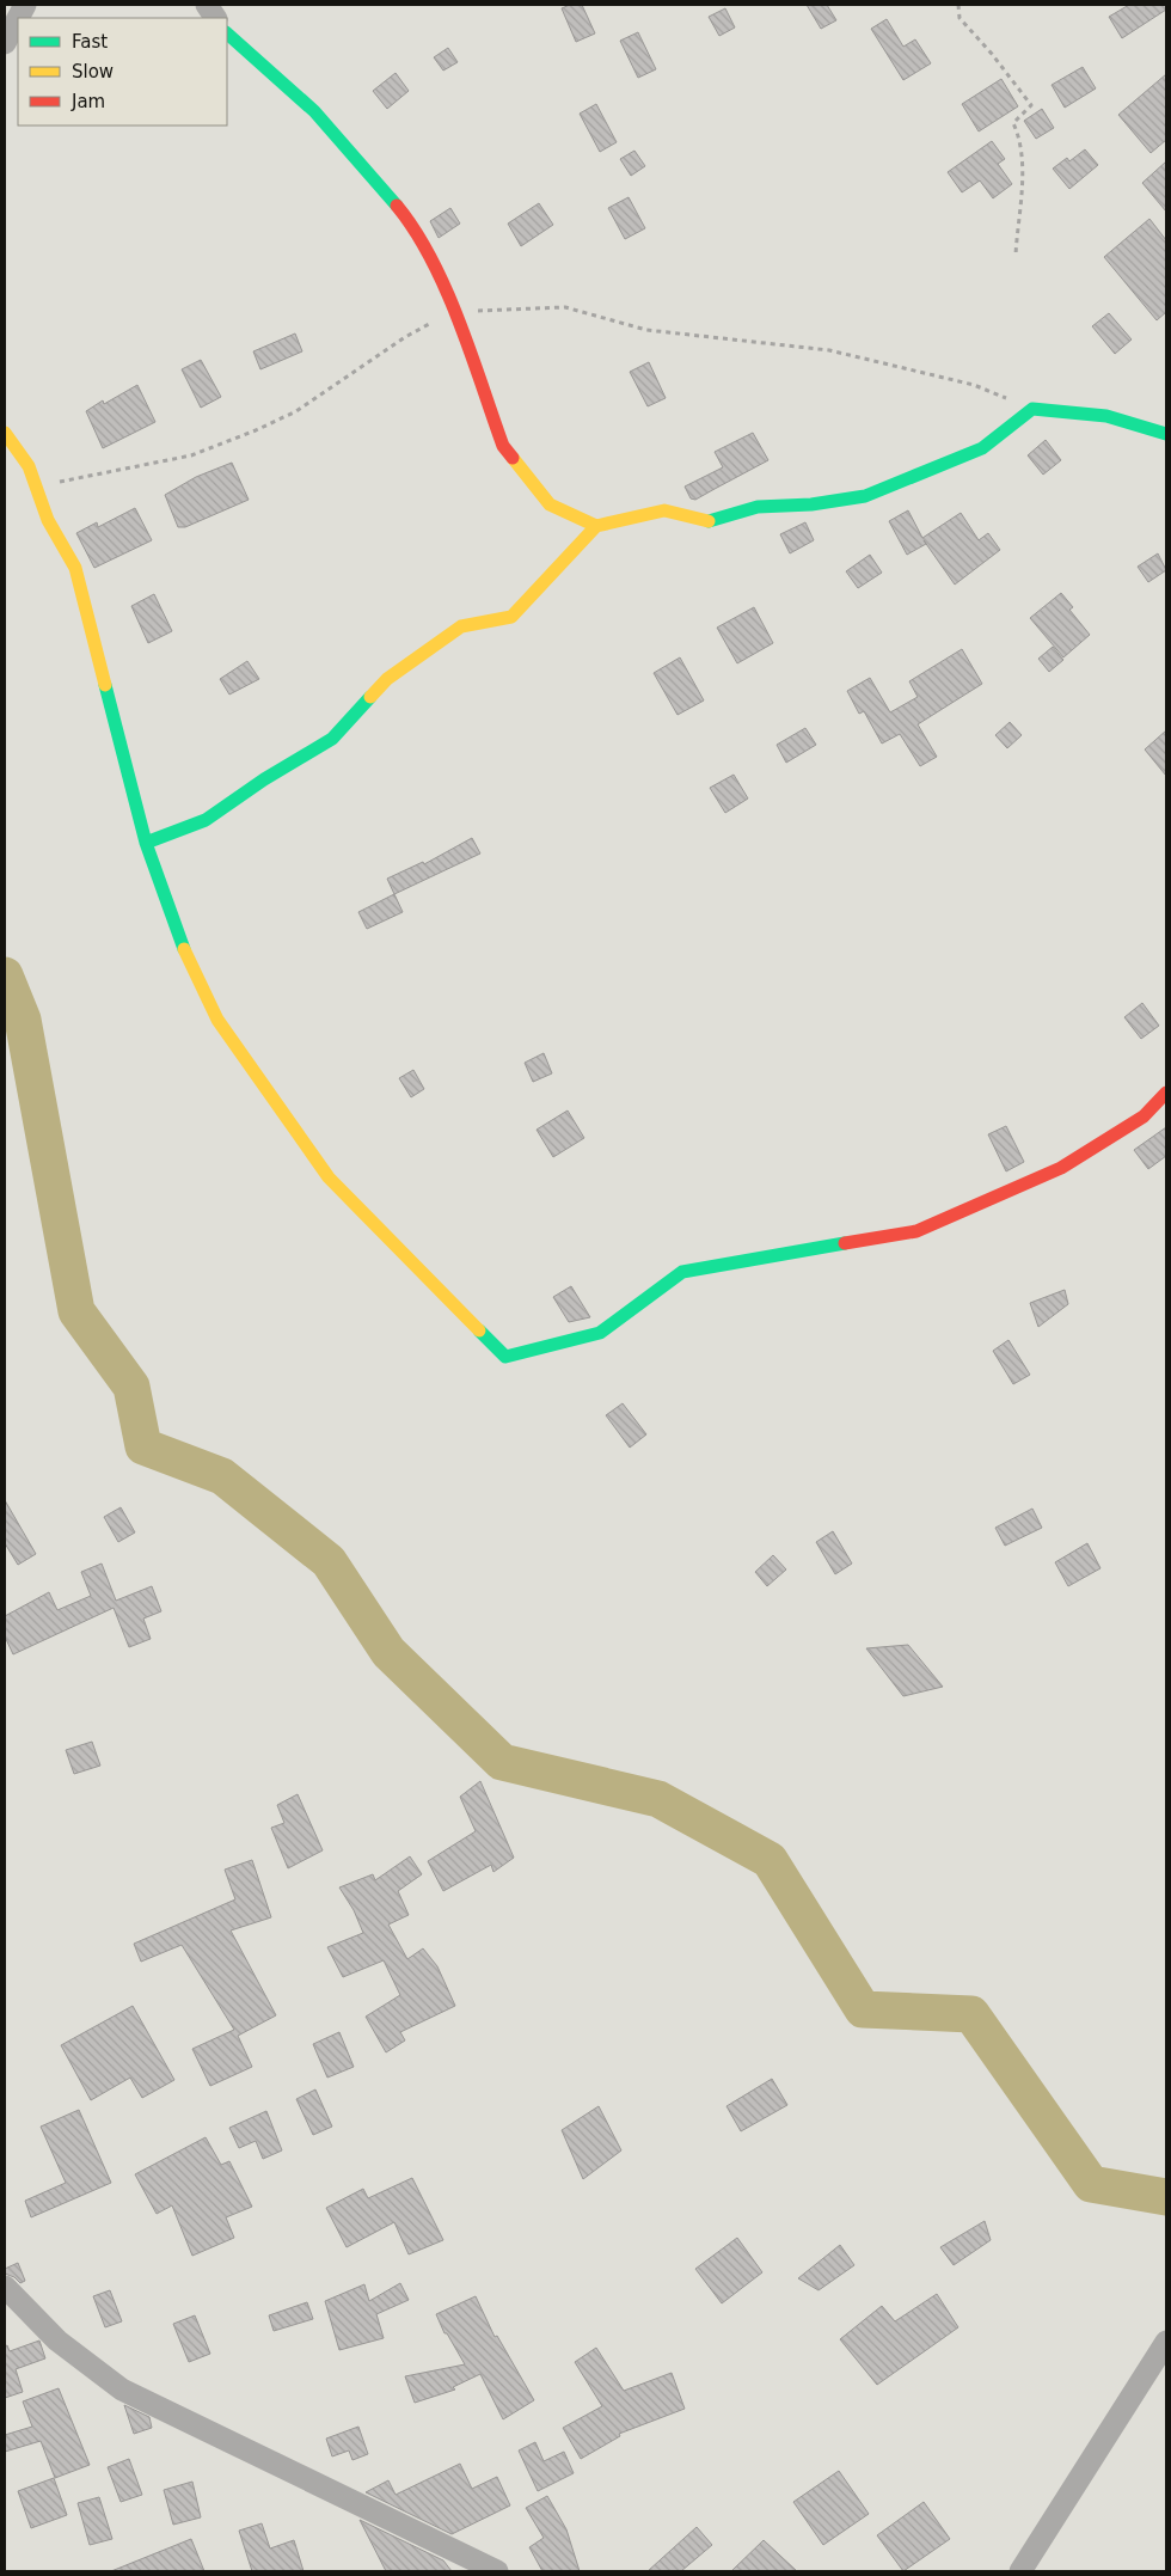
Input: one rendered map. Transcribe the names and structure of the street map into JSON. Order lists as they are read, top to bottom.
{
  "legend": ["Fast", "Slow", "Jam"]
}
